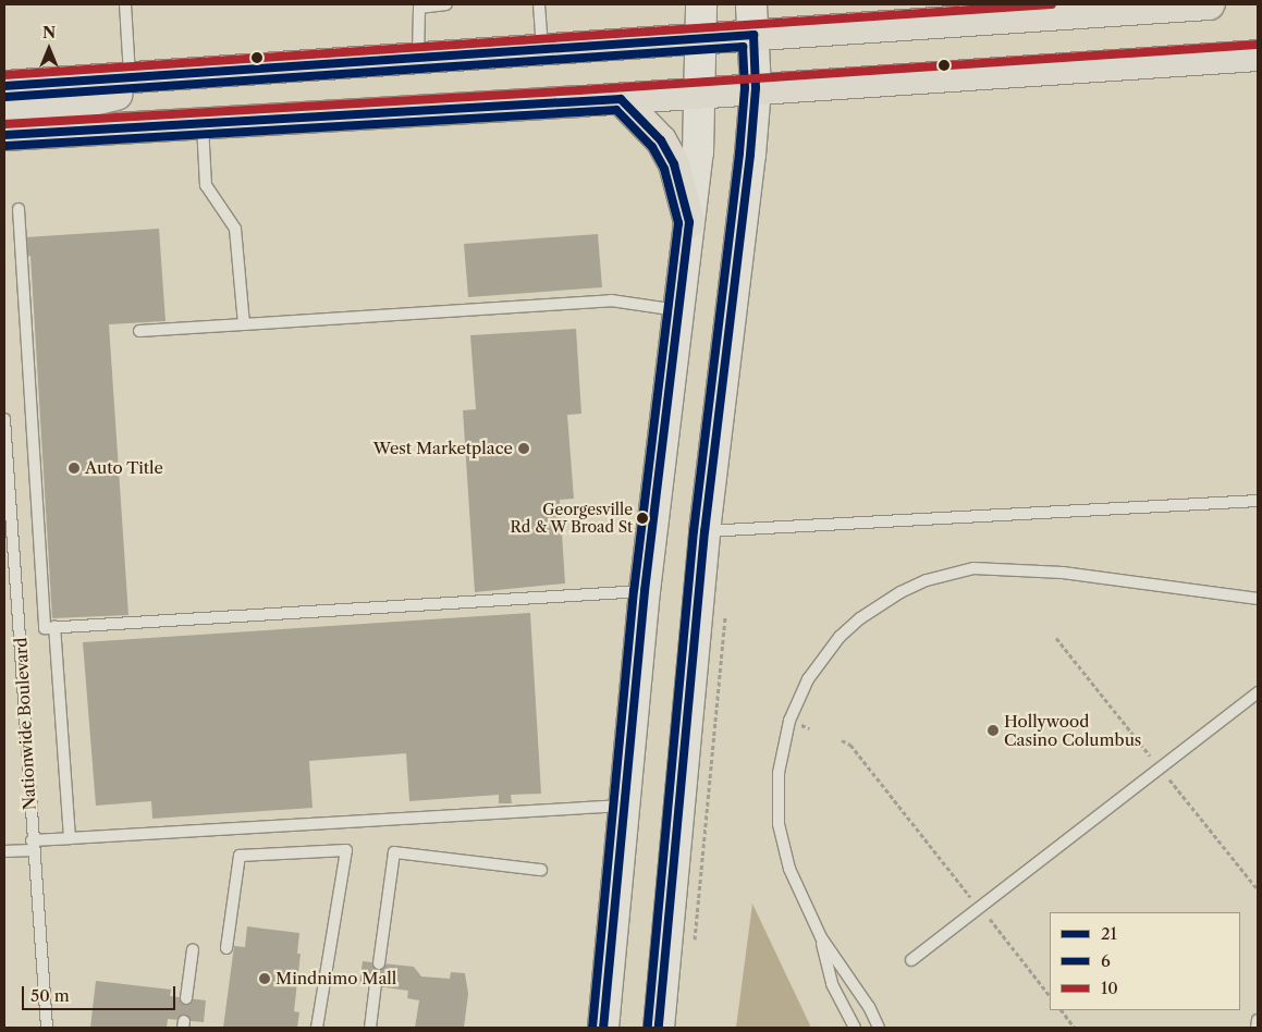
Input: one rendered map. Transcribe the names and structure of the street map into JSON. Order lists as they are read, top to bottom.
{
  "streets": {
    "lane": ["Nationwide Boulevard"]
  },
  "places": [
    "West Marketplace",
    "Auto Title",
    "Georgesville Rd & W Broad St",
    "Hollywood Casino Columbus",
    "Mindnimo Mall"
  ],
  "lines": ["transit line 10", "transit line 21", "transit line 6"],
  "legend": ["21", "6", "10"],
  "scale_bar": "50 m",
  "north": "top"
}
